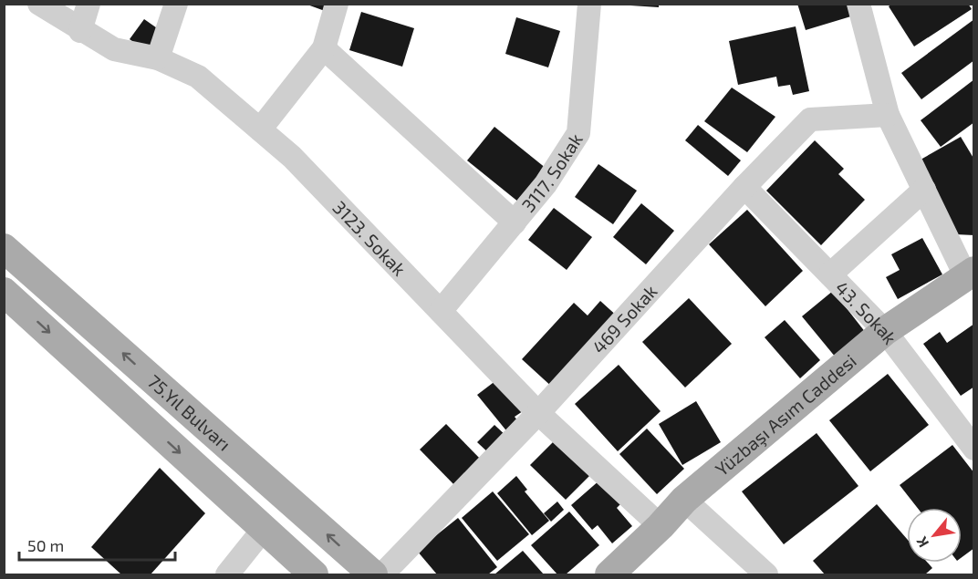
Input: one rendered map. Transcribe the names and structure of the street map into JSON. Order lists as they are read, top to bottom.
{
  "streets": {
    "main road": ["75.Yıl Bulvarı", "Yüzbaşı Asım Caddesi"],
    "street": [
      "3117. Sokak",
      "3123. Sokak",
      "43. Sokak",
      "469 Sokak"
    ]
  },
  "crossings": [
    ["3117. Sokak", "3123. Sokak"],
    ["3123. Sokak", "469 Sokak"],
    ["3123. Sokak", "Yüzbaşı Asım Caddesi"],
    ["43. Sokak", "469 Sokak"],
    ["43. Sokak", "Yüzbaşı Asım Caddesi"]
  ],
  "scale_bar": "50 m",
  "north": "bottom left"
}
